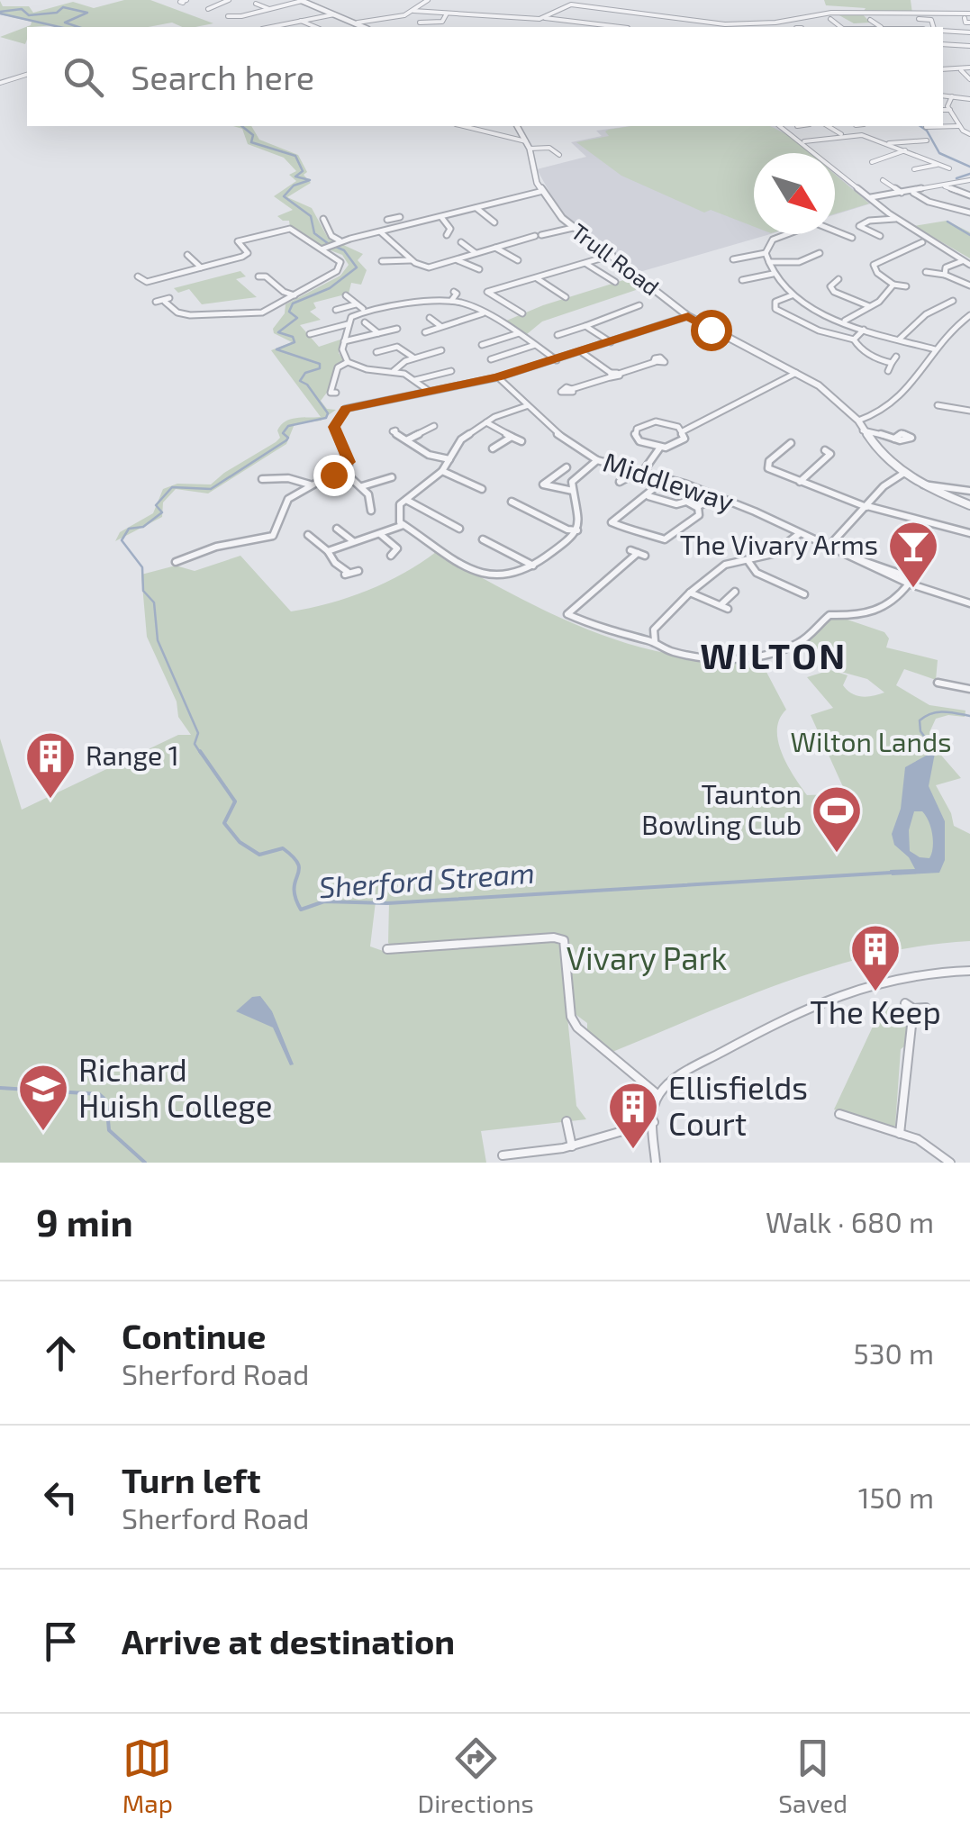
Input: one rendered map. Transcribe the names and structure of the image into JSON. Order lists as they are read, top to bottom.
{
  "streets": {
    "street": ["Trull Road", "Middleway"]
  },
  "districts": ["WILTON"],
  "water": ["Sherford Stream"],
  "parks": ["Wilton Lands", "Vivary Park"],
  "places": {
    "bar": ["The Vivary Arms"],
    "building": ["Range 1", "The Keep", "Ellisfields Court"],
    "sports": ["Taunton Bowling Club"],
    "school or university": ["Richard Huish College"]
  },
  "north": "bottom right",
  "page": {
    "search": "Search here",
    "heading": ["9 min", "Walk · 680 m"],
    "list": [
      ["Continue", "Sherford Road", "530 m"],
      ["Turn left", "Sherford Road", "150 m"],
      "Arrive at destination"
    ],
    "nav": ["Map", "Directions", "Saved"]
  }
}
